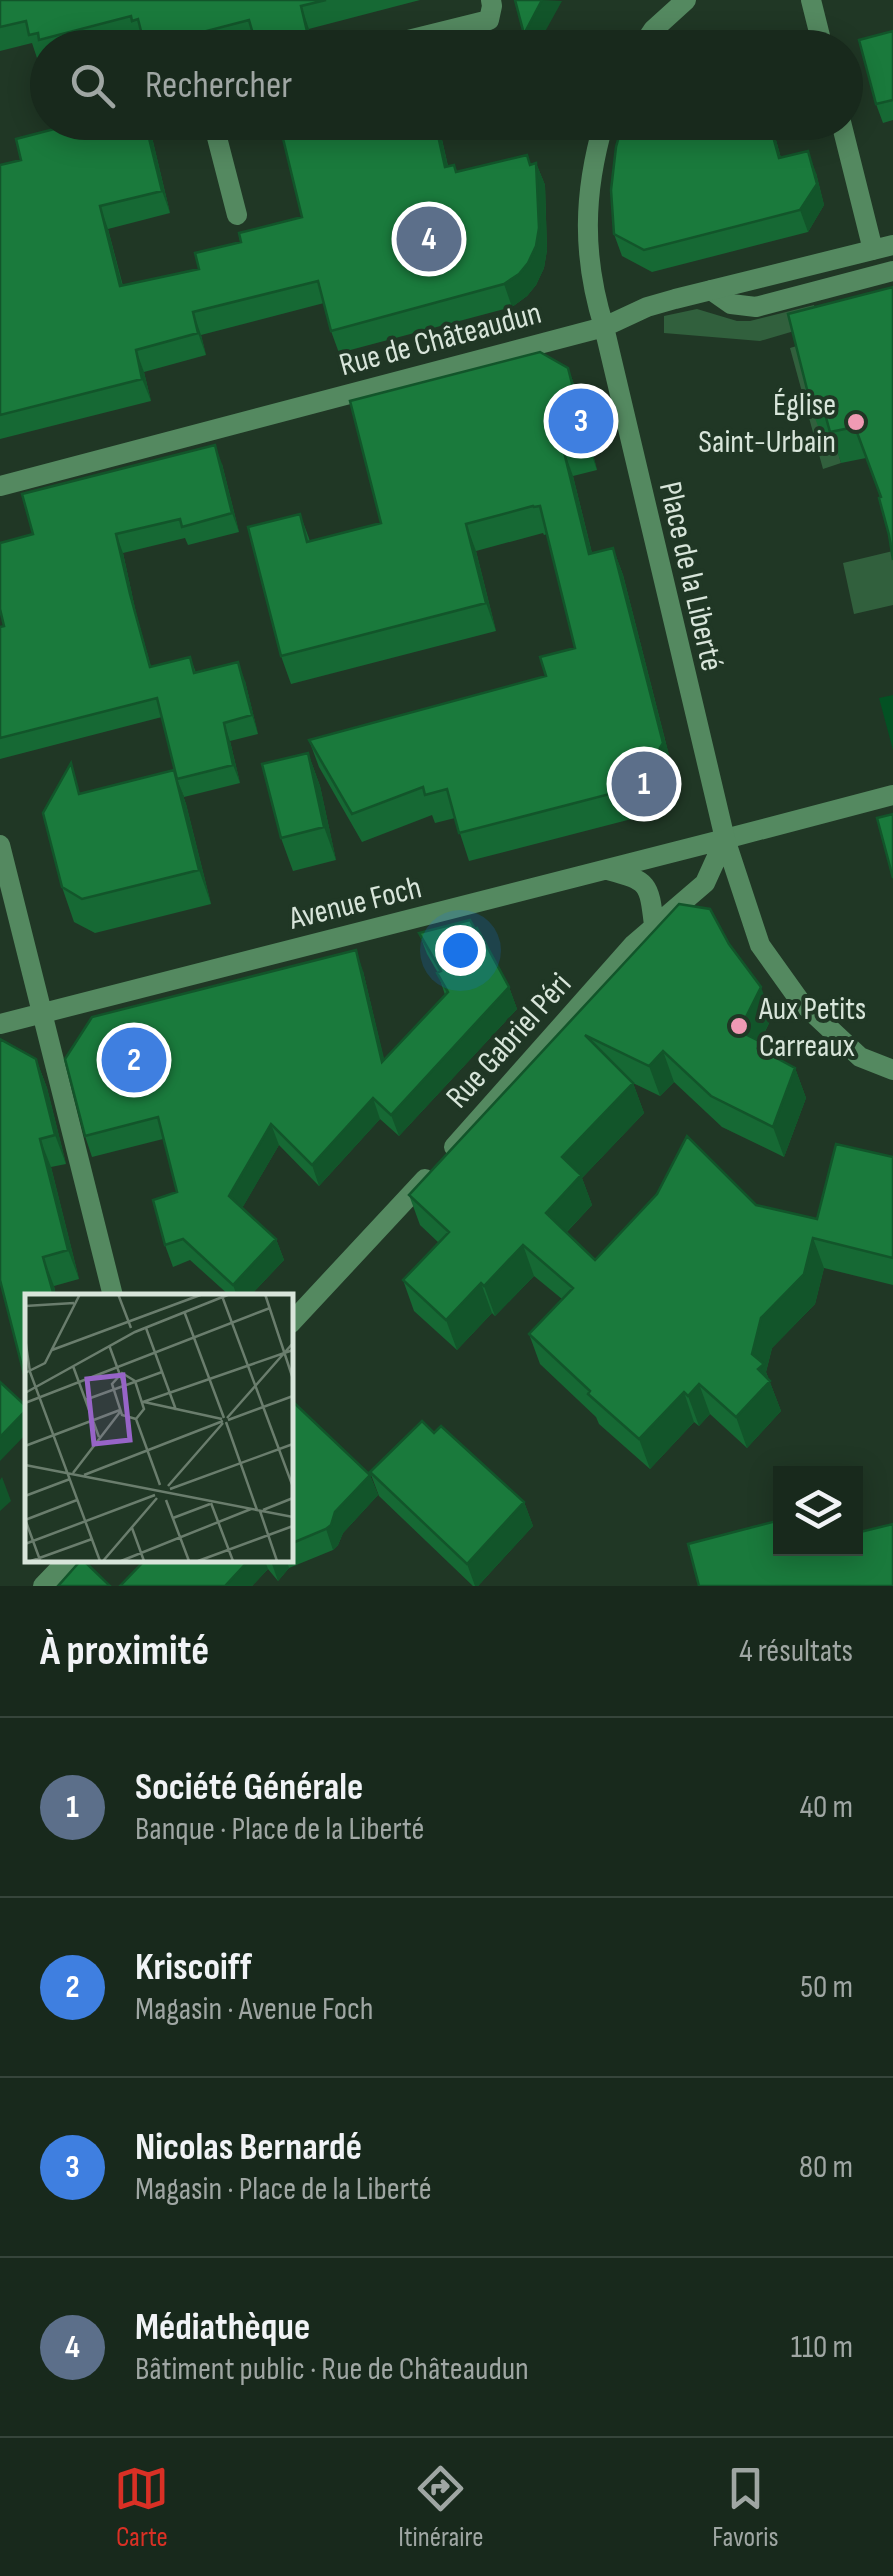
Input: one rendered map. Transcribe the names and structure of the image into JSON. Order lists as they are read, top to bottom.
{
  "streets": {
    "street": [
      "Rue de Châteaudun",
      "Place de la Liberté",
      "Avenue Foch",
      "Rue Gabriel Péri"
    ]
  },
  "crossings": [
    ["Rue de Châteaudun", "Place de la Liberté"],
    ["Place de la Liberté", "Avenue Foch"],
    ["Place de la Liberté", "Rue Gabriel Péri"],
    ["Avenue Foch", "Rue Gabriel Péri"]
  ],
  "places": ["Église Saint-Urbain", "Aux Petits Carreaux"],
  "page": {
    "search": "Rechercher",
    "pins": [
      "4",
      "3",
      "1",
      "2"
    ],
    "heading": ["À proximité", "4 résultats"],
    "list": [
      {
        "mark": "1",
        "name": "Société Générale",
        "note": "Banque · Place de la Liberté",
        "value": "40 m"
      },
      {
        "mark": "2",
        "name": "Kriscoiff",
        "note": "Magasin · Avenue Foch",
        "value": "50 m"
      },
      {
        "mark": "3",
        "name": "Nicolas Bernardé",
        "note": "Magasin · Place de la Liberté",
        "value": "80 m"
      },
      {
        "mark": "4",
        "name": "Médiathèque",
        "note": "Bâtiment public · Rue de Châteaudun",
        "value": "110 m"
      }
    ],
    "nav": ["Carte", "Itinéraire", "Favoris"]
  }
}
